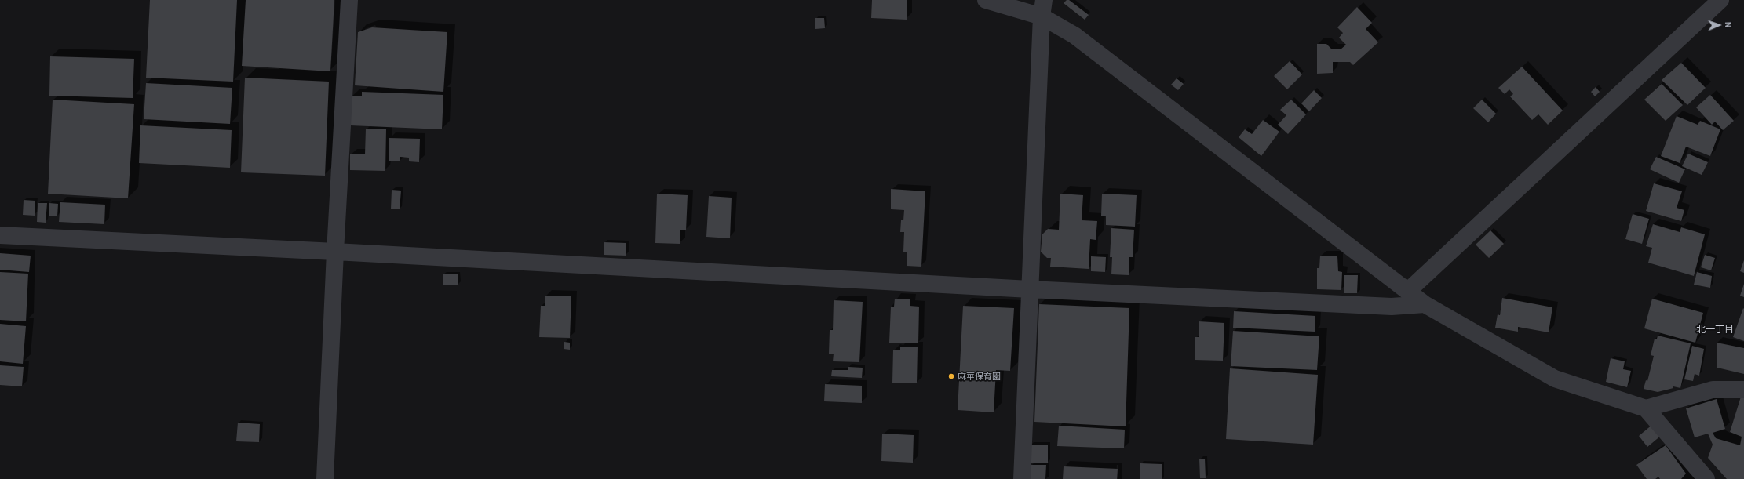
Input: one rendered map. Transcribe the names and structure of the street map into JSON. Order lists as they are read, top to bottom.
{
  "districts": ["北一丁目"],
  "places": ["麻華保育園"],
  "north": "right"
}
